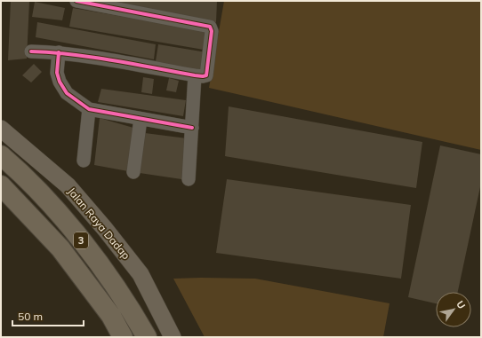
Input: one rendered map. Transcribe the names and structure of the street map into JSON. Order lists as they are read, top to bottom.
{
  "streets": {
    "highway": ["3"],
    "main road": ["Jalan Raya Dadap"]
  },
  "scale_bar": "50 m",
  "north": "top right"
}
